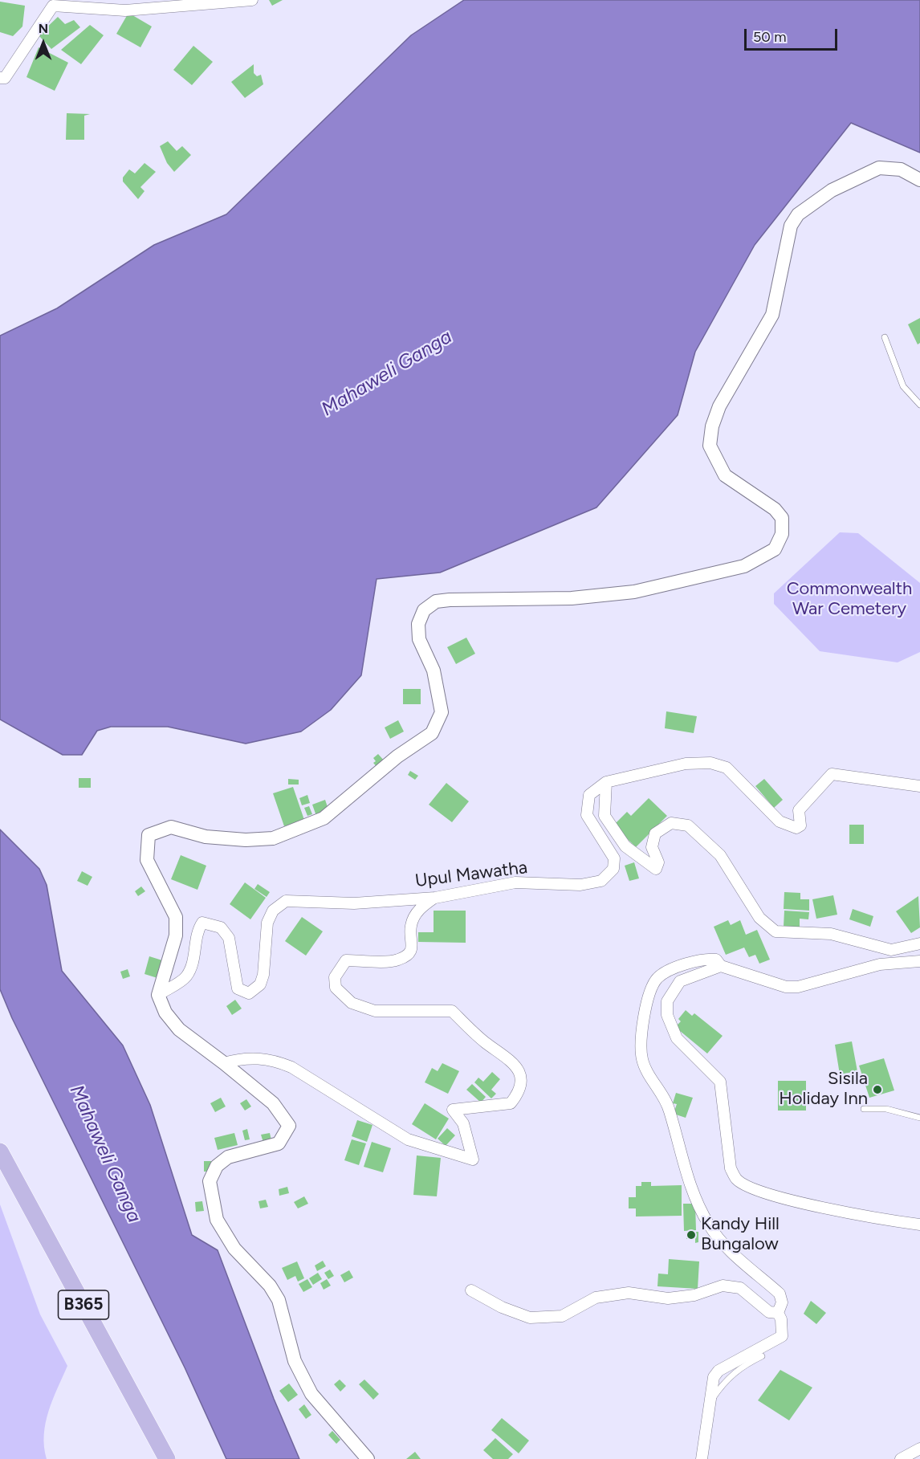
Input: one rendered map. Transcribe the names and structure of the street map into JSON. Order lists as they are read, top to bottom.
{
  "streets": {
    "main road": ["B365"],
    "street": ["Upul Mawatha"]
  },
  "water": ["Mahaweli Ganga"],
  "parks": ["Commonwealth War Cemetery"],
  "places": ["Sisila Holiday Inn", "Kandy Hill Bungalow"],
  "scale_bar": "50 m",
  "north": "top"
}
